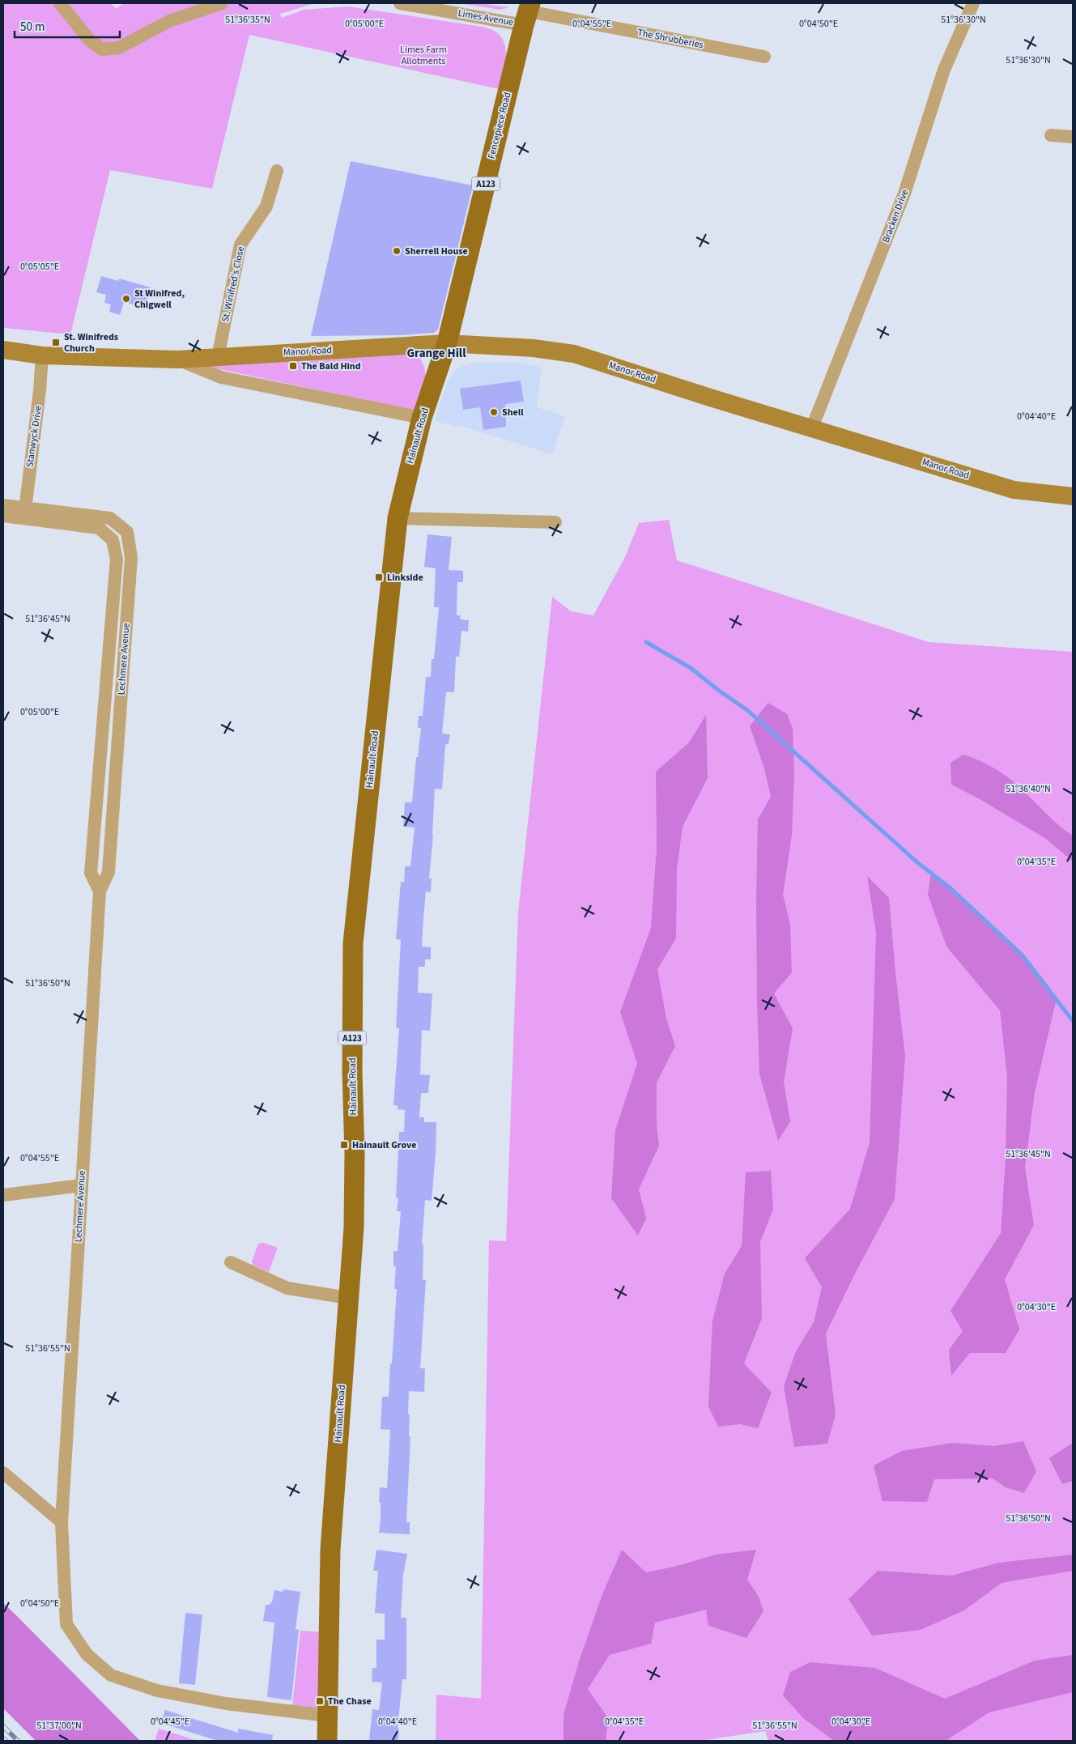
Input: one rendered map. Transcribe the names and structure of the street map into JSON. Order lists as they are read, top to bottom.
{
  "streets": {
    "main road": [
      "Fencepiece Road",
      "A123",
      "Manor Road",
      "Hainault Road"
    ],
    "street": [
      "Limes Avenue",
      "The Shrubberies",
      "Bracken Drive",
      "St. Winifred's Close",
      "Stanwyck Drive",
      "Lechmere Avenue"
    ]
  },
  "crossings": [
    ["Limes Avenue", "The Shrubberies"],
    ["Limes Avenue", "Fencepiece Road"],
    ["The Shrubberies", "Fencepiece Road"],
    ["Fencepiece Road", "Manor Road"],
    ["Fencepiece Road", "Hainault Road"],
    ["Bracken Drive", "Manor Road"],
    ["St. Winifred's Close", "Manor Road"],
    ["Manor Road", "Hainault Road"],
    ["Manor Road", "Stanwyck Drive"],
    ["Stanwyck Drive", "Lechmere Avenue"]
  ],
  "districts": ["Grange Hill"],
  "parks": ["Limes Farm Allotments"],
  "places": {
    "other": ["Sherrell House", "St Winifred, Chigwell", "Shell"],
    "transit": [
      "St. Winifreds Church",
      "The Bald Hind",
      "Linkside",
      "Hainault Grove",
      "The Chase"
    ]
  },
  "scale_bar": "50 m",
  "coordinates": [
    "51°36'35\"N",
    "51°36'30\"N",
    "0°05'00\"E",
    "0°04'55\"E",
    "0°04'50\"E",
    "0°05'05\"E",
    "0°04'40\"E",
    "51°36'45\"N",
    "51°36'40\"N",
    "0°04'35\"E",
    "51°36'50\"N",
    "0°04'30\"E",
    "51°36'55\"N",
    "0°04'45\"E",
    "51°37'00\"N"
  ]
}
